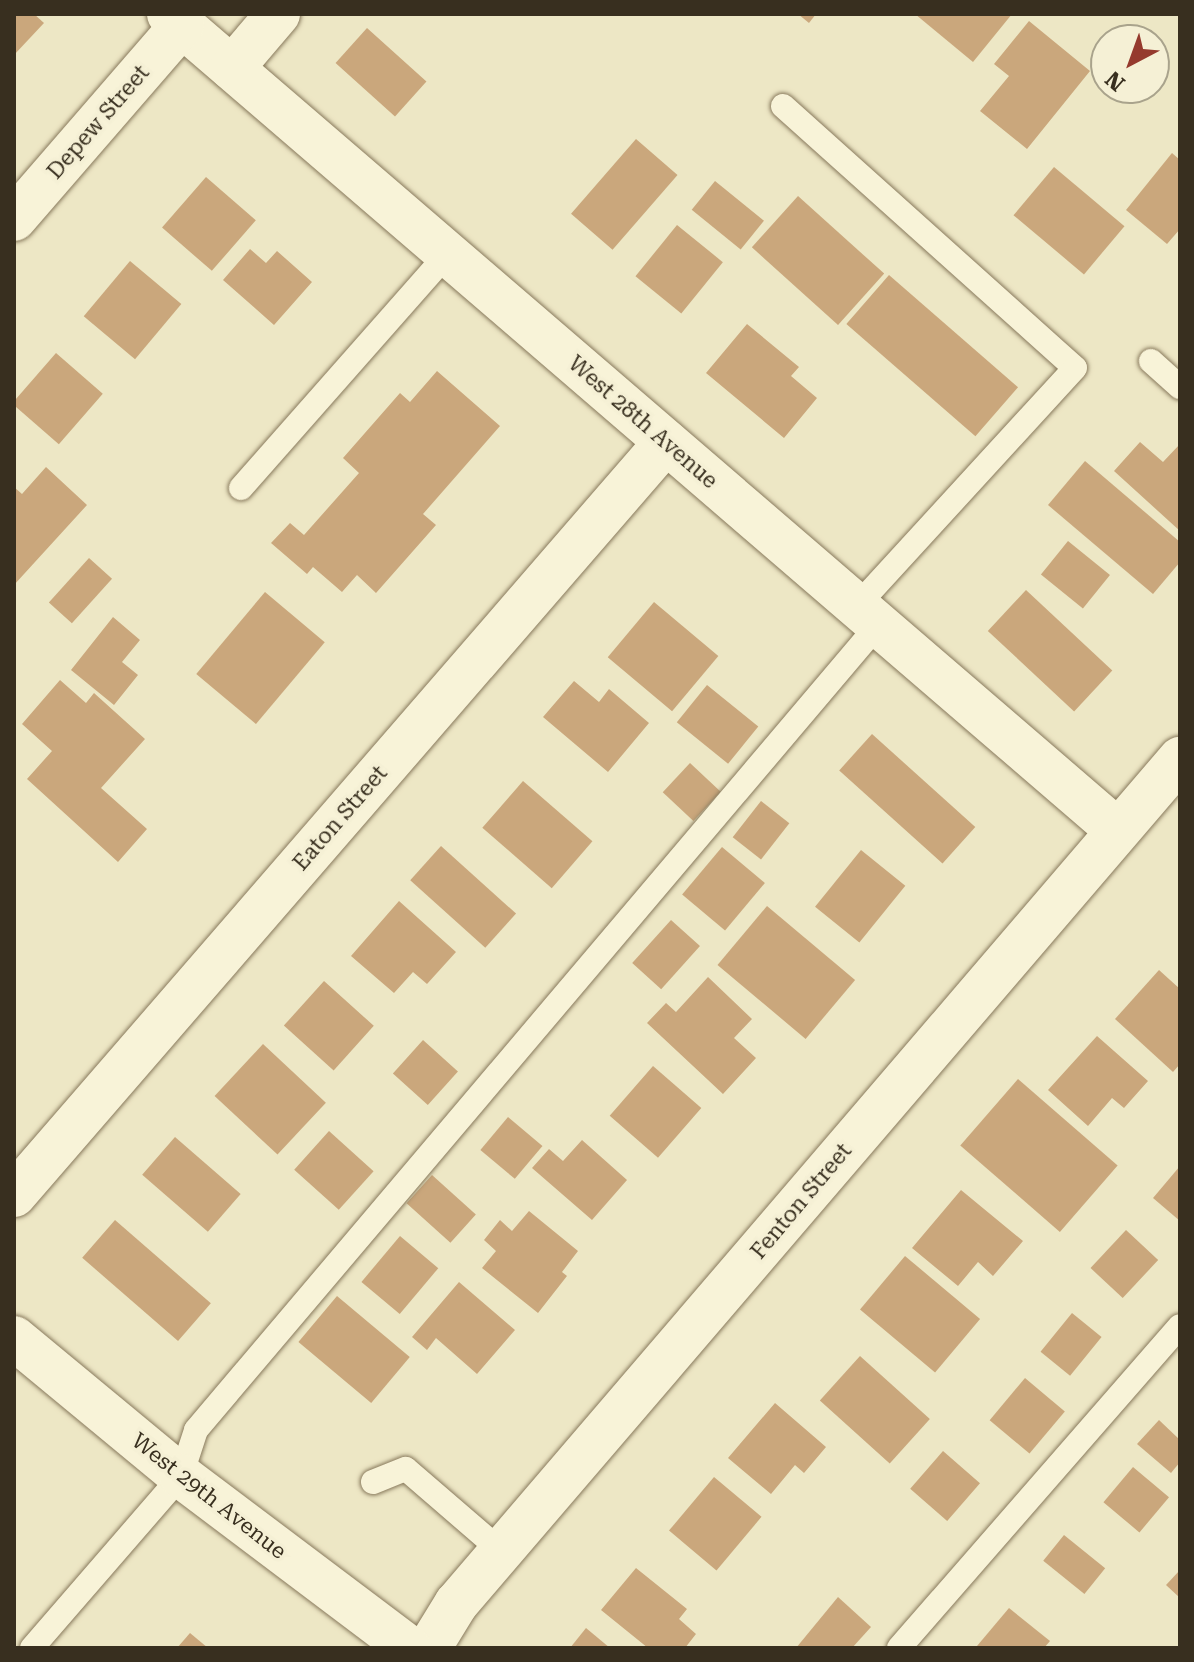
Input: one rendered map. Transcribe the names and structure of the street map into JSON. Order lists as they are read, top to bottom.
{
  "streets": {
    "street": [
      "Depew Street",
      "West 28th Avenue",
      "Eaton Street",
      "Fenton Street",
      "West 29th Avenue"
    ]
  },
  "crossings": [
    ["Depew Street", "West 28th Avenue"],
    ["West 28th Avenue", "Eaton Street"],
    ["West 28th Avenue", "Fenton Street"]
  ],
  "north": "bottom left"
}
